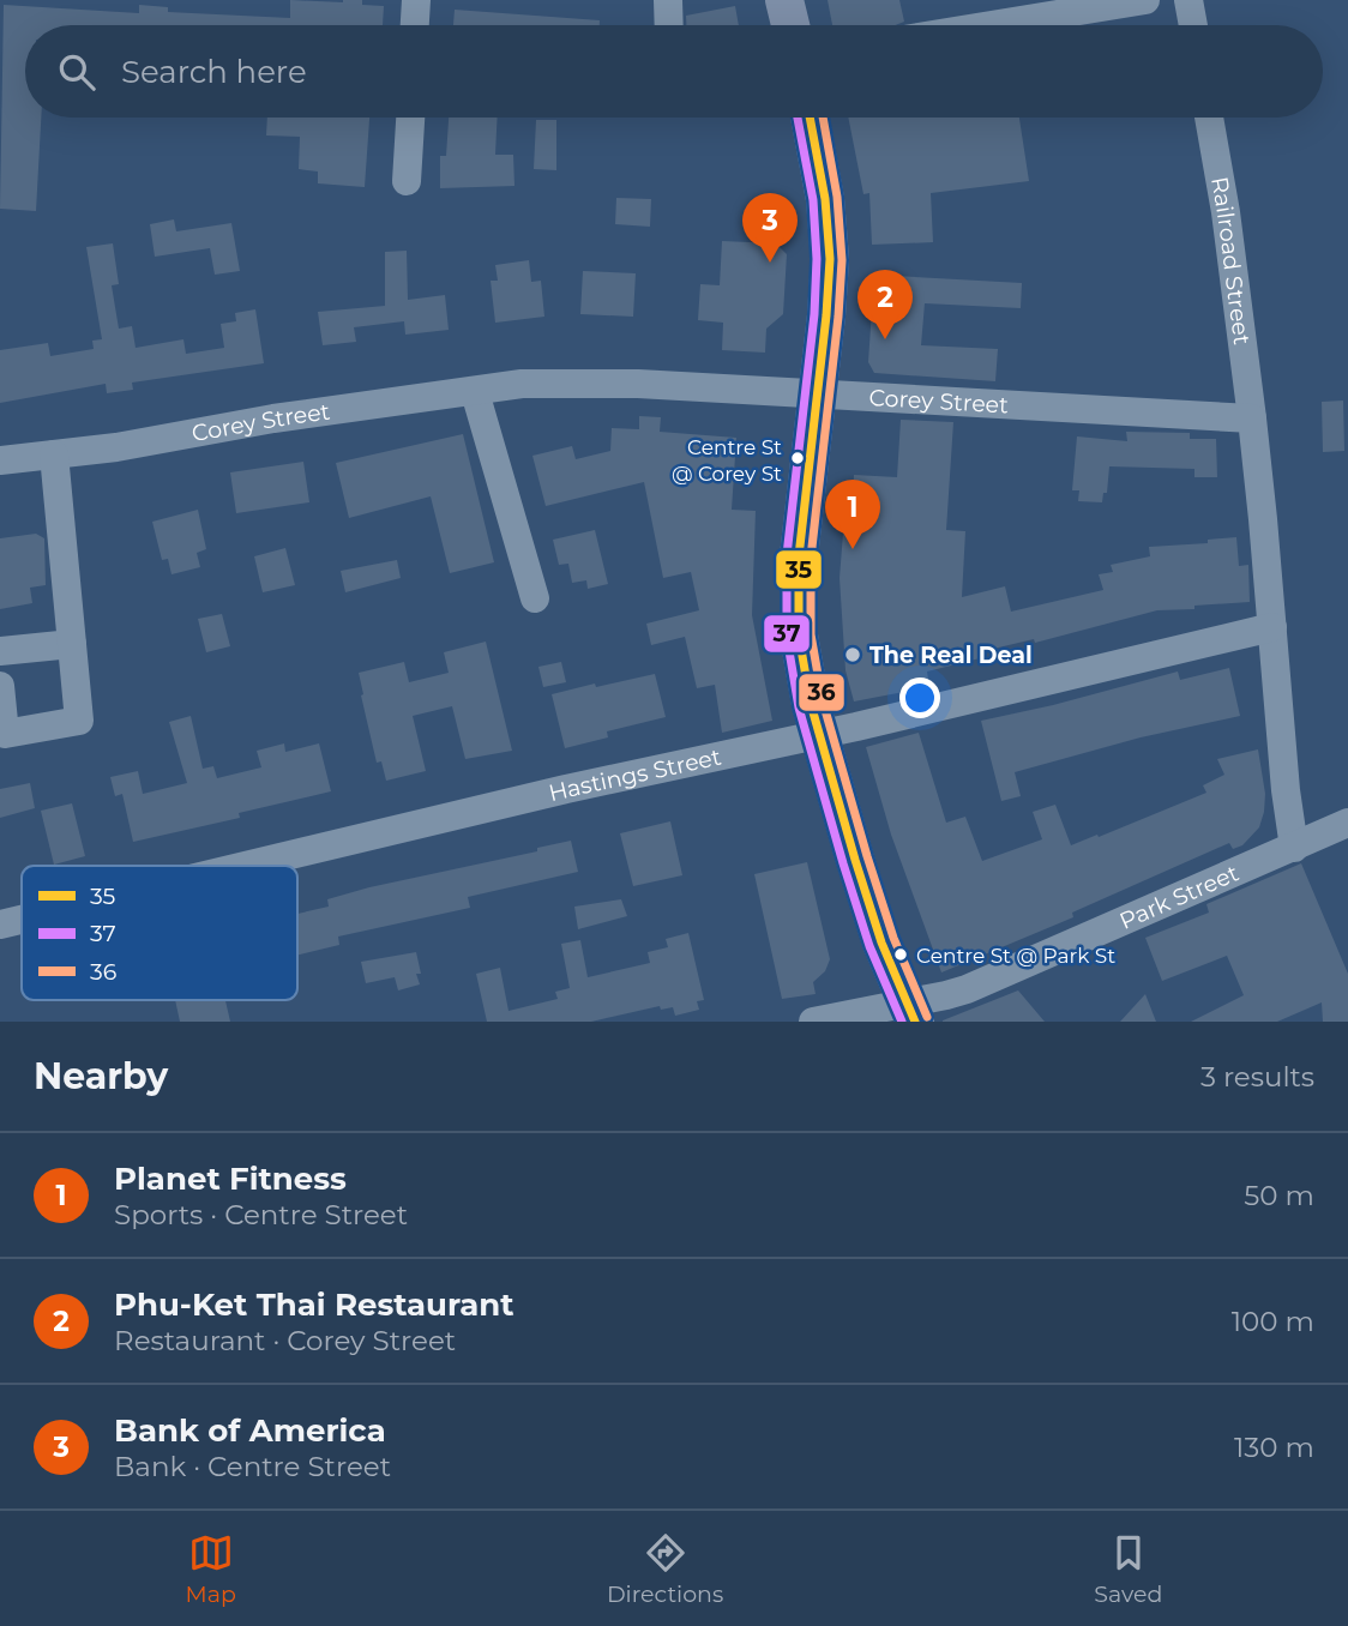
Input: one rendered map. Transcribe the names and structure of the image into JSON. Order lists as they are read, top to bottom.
{
  "streets": {
    "street": [
      "Railroad Street",
      "Corey Street",
      "Hastings Street",
      "Park Street"
    ]
  },
  "crossings": [
    ["Railroad Street", "Corey Street"]
  ],
  "places": ["Centre St @ Corey St", "The Real Deal", "Centre St @ Park St"],
  "lines": ["transit line 35", "transit line 37", "transit line 36"],
  "legend": ["35", "37", "36"],
  "page": {
    "search": "Search here",
    "pins": ["3", "2", "1"],
    "heading": ["Nearby", "3 results"],
    "list": [
      {
        "mark": "1",
        "name": "Planet Fitness",
        "note": "Sports · Centre Street",
        "value": "50 m"
      },
      {
        "mark": "2",
        "name": "Phu-Ket Thai Restaurant",
        "note": "Restaurant · Corey Street",
        "value": "100 m"
      },
      {
        "mark": "3",
        "name": "Bank of America",
        "note": "Bank · Centre Street",
        "value": "130 m"
      }
    ],
    "nav": ["Map", "Directions", "Saved"]
  }
}
